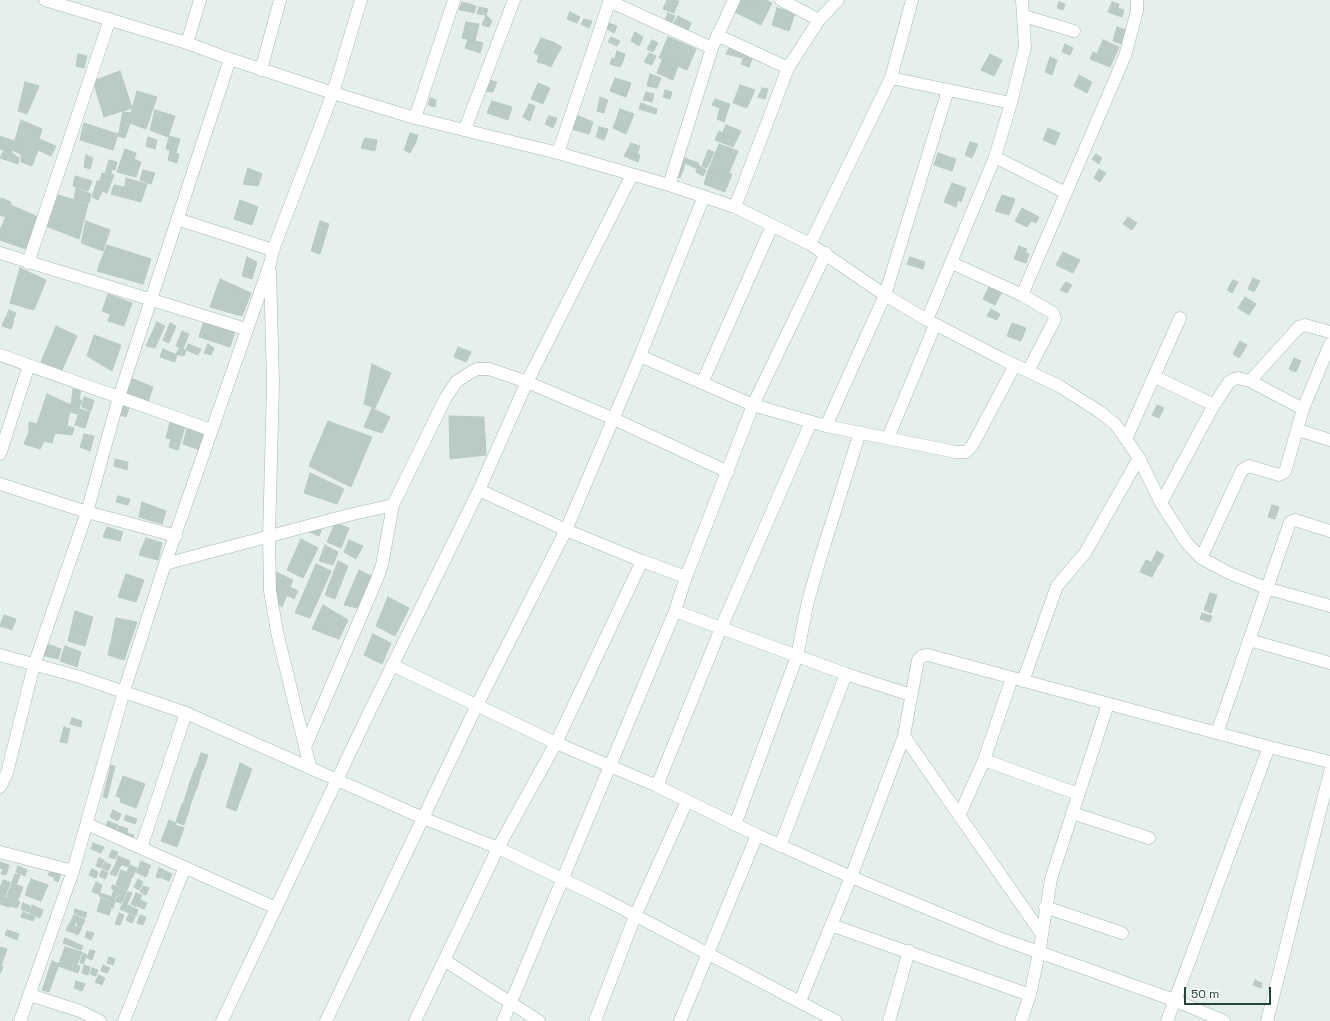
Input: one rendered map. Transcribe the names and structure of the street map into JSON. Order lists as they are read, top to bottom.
{
  "scale_bar": "50 m"
}
